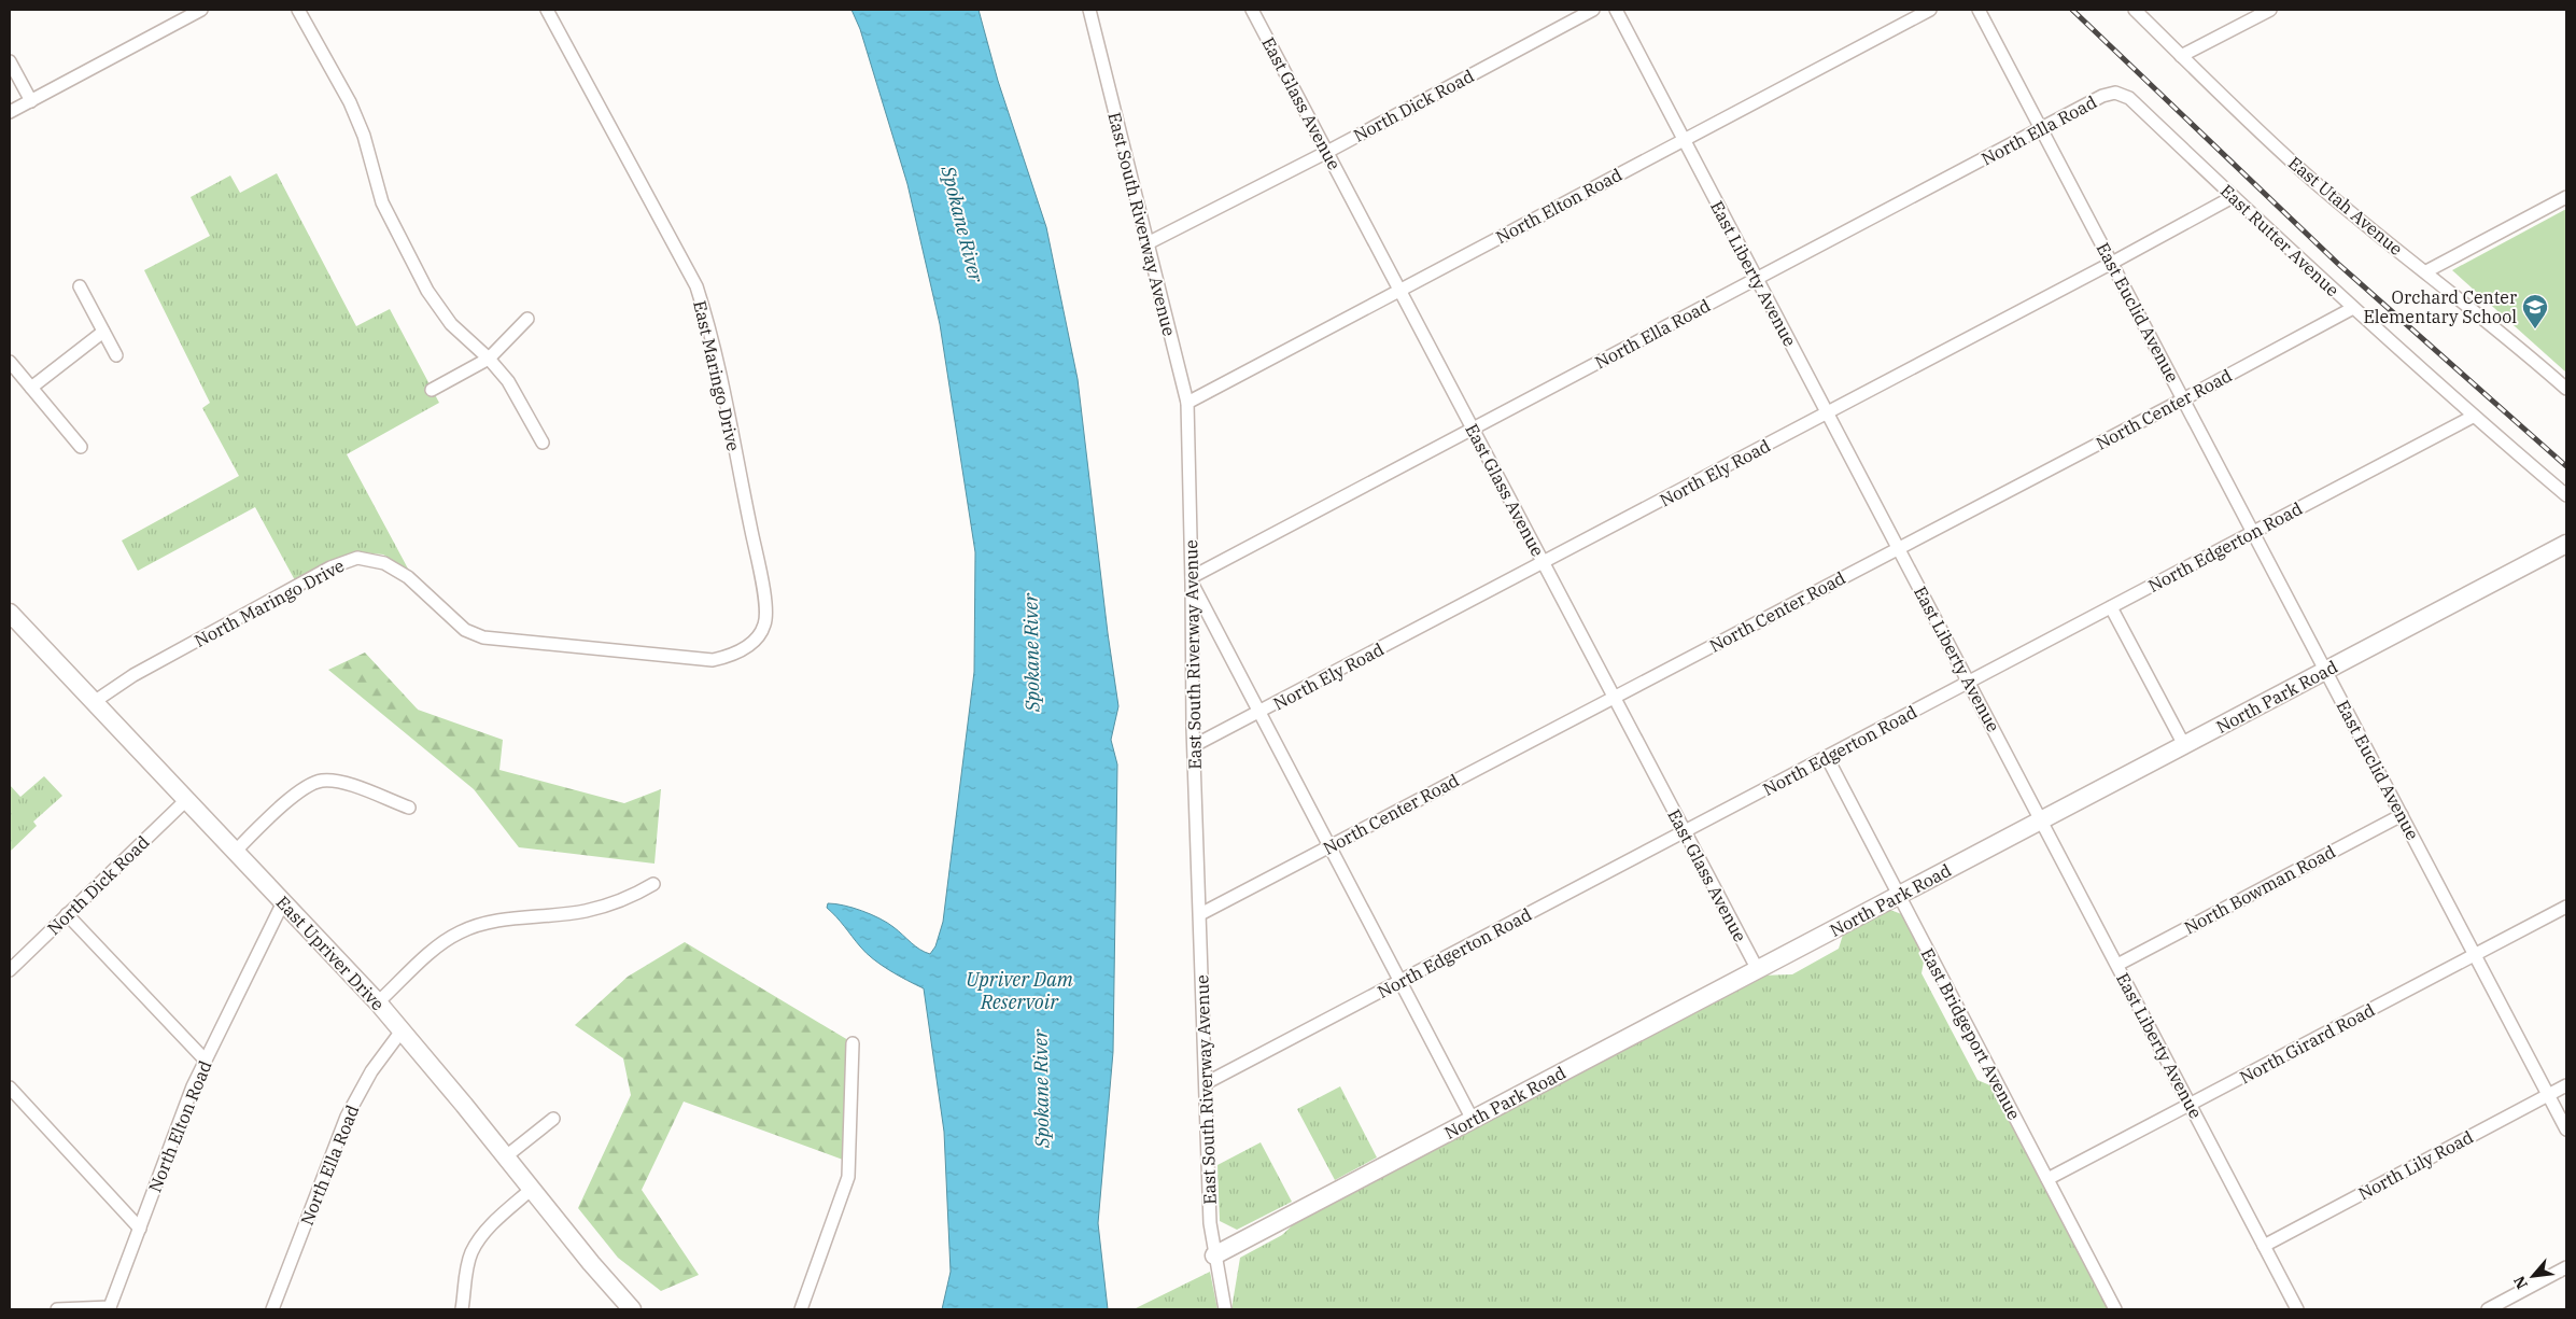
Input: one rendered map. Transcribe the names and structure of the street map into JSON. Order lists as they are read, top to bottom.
{
  "streets": {
    "street": [
      "East Glass Avenue",
      "North Dick Road",
      "North Ella Road",
      "North Elton Road",
      "East Utah Avenue",
      "East South Riverway Avenue",
      "East Rutter Avenue",
      "East Liberty Avenue",
      "East Euclid Avenue",
      "East Maringo Drive",
      "North Center Road",
      "North Ely Road",
      "North Edgerton Road",
      "North Maringo Drive",
      "North Park Road",
      "North Bowman Road",
      "East Upriver Drive",
      "East Bridgeport Avenue",
      "North Girard Road",
      "North Lily Road"
    ]
  },
  "crossings": [
    ["East Glass Avenue", "North Dick Road"],
    ["East Glass Avenue", "North Ella Road"],
    ["East Glass Avenue", "North Elton Road"],
    ["East Glass Avenue", "North Center Road"],
    ["East Glass Avenue", "North Ely Road"],
    ["East Glass Avenue", "North Edgerton Road"],
    ["East Glass Avenue", "North Park Road"],
    ["North Dick Road", "East South Riverway Avenue"],
    ["North Dick Road", "East Upriver Drive"],
    ["North Ella Road", "East South Riverway Avenue"],
    ["North Ella Road", "East Rutter Avenue"],
    ["North Ella Road", "East Liberty Avenue"],
    ["North Ella Road", "East Euclid Avenue"],
    ["North Ella Road", "East Upriver Drive"],
    ["North Elton Road", "East South Riverway Avenue"],
    ["North Elton Road", "East Liberty Avenue"],
    ["North Elton Road", "East Upriver Drive"],
    ["East South Riverway Avenue", "North Center Road"],
    ["East South Riverway Avenue", "North Ely Road"],
    ["East South Riverway Avenue", "North Edgerton Road"],
    ["East South Riverway Avenue", "North Park Road"],
    ["East Rutter Avenue", "North Center Road"],
    ["East Rutter Avenue", "North Ely Road"],
    ["East Rutter Avenue", "North Edgerton Road"],
    ["East Liberty Avenue", "North Center Road"],
    ["East Liberty Avenue", "North Ely Road"],
    ["East Liberty Avenue", "North Edgerton Road"],
    ["East Liberty Avenue", "North Park Road"],
    ["East Liberty Avenue", "North Bowman Road"],
    ["East Liberty Avenue", "North Girard Road"],
    ["East Liberty Avenue", "North Lily Road"],
    ["East Euclid Avenue", "North Center Road"],
    ["East Euclid Avenue", "North Ely Road"],
    ["East Euclid Avenue", "North Edgerton Road"],
    ["East Euclid Avenue", "North Park Road"],
    ["East Euclid Avenue", "North Bowman Road"],
    ["East Euclid Avenue", "North Girard Road"],
    ["East Euclid Avenue", "North Lily Road"],
    ["East Maringo Drive", "North Maringo Drive"],
    ["North Edgerton Road", "East Bridgeport Avenue"],
    ["North Maringo Drive", "East Upriver Drive"],
    ["North Park Road", "East Bridgeport Avenue"],
    ["East Bridgeport Avenue", "North Girard Road"]
  ],
  "water": ["Spokane River", "Upriver Dam Reservoir"],
  "places": {
    "school or university": ["Orchard Center Elementary School"]
  },
  "north": "bottom left"
}
